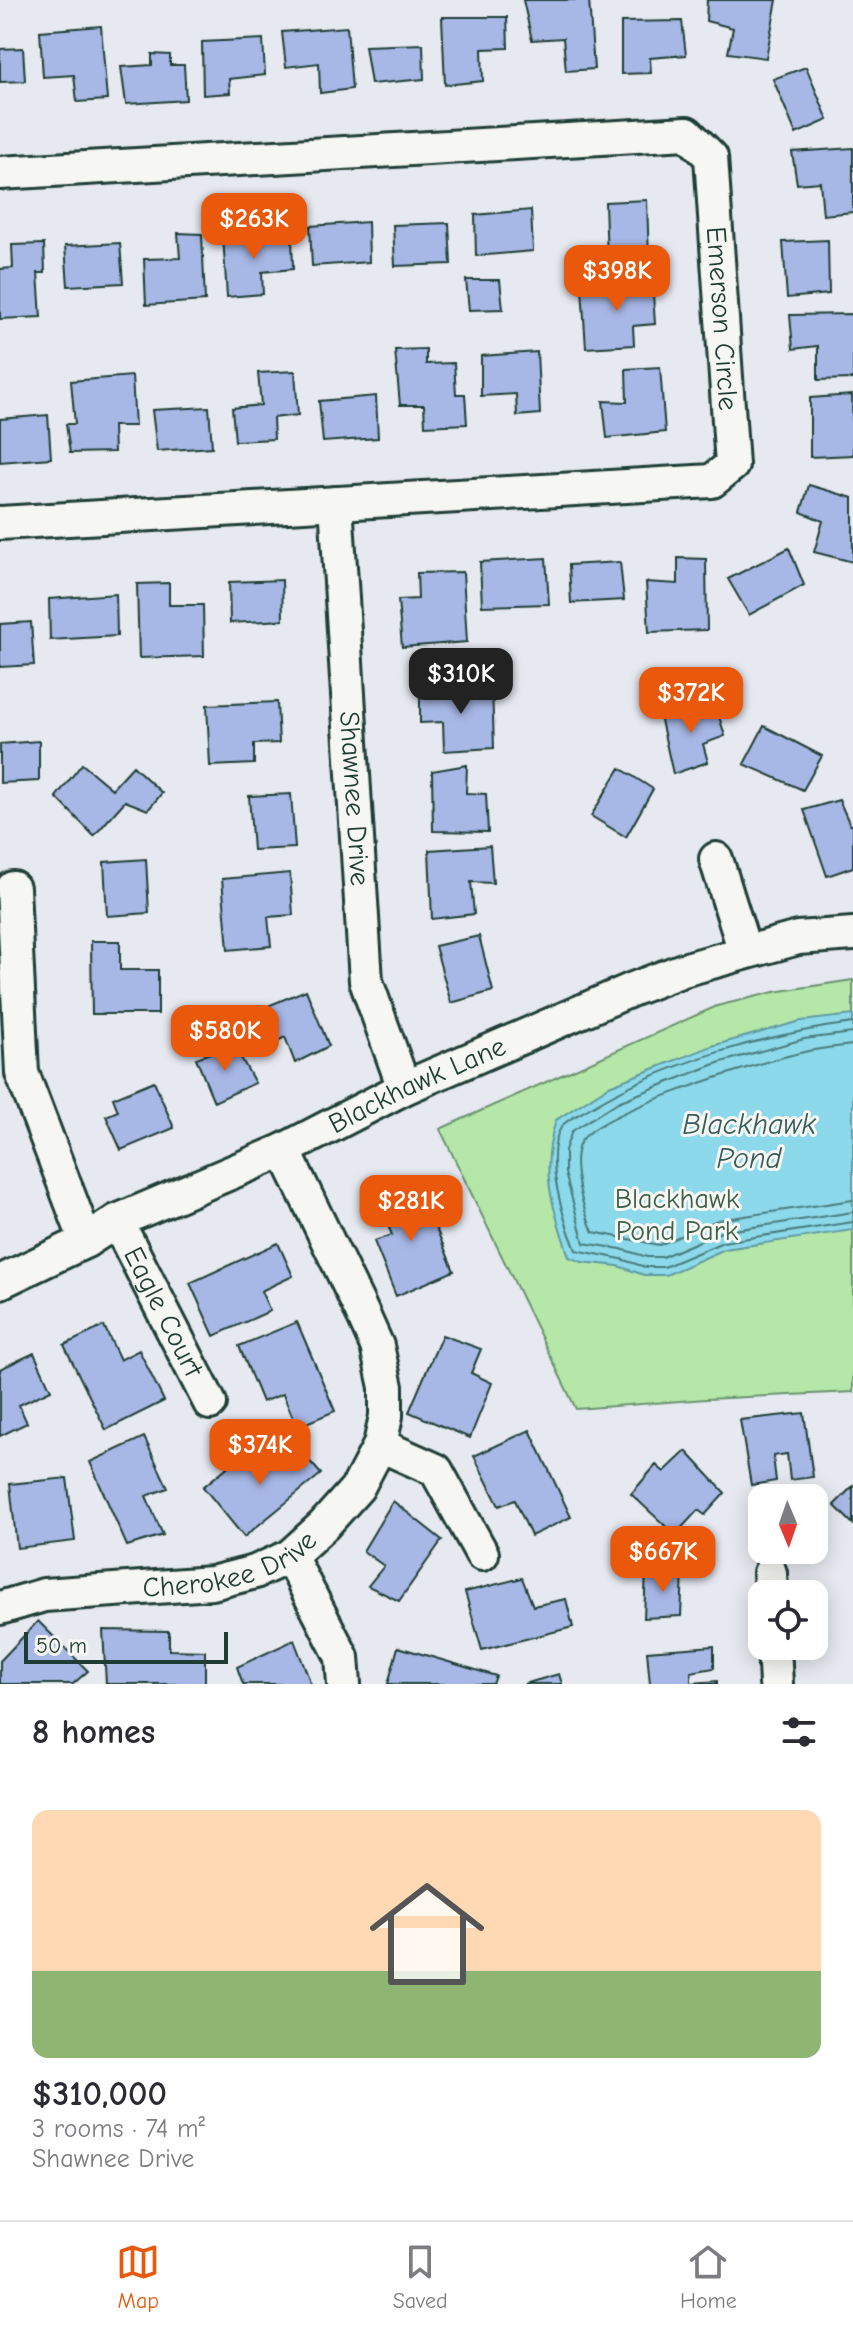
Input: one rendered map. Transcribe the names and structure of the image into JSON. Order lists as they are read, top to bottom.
{
  "streets": {
    "street": [
      "Emerson Circle",
      "Shawnee Drive",
      "Blackhawk Lane",
      "Eagle Court",
      "Cherokee Drive"
    ]
  },
  "crossings": [
    ["Emerson Circle", "Shawnee Drive"],
    ["Shawnee Drive", "Blackhawk Lane"],
    ["Blackhawk Lane", "Eagle Court"],
    ["Blackhawk Lane", "Cherokee Drive"]
  ],
  "water": ["Blackhawk Pond"],
  "parks": ["Blackhawk Pond Park"],
  "scale_bar": "50 m",
  "north": "bottom",
  "page": {
    "price": [
      "$263K",
      "$398K",
      "$310K",
      "$372K",
      "$580K",
      "$281K",
      "$374K",
      "$667K"
    ],
    "scale": "50 m",
    "heading": "8 homes",
    "list": [
      {
        "name": "$310,000",
        "note": "3 rooms · 74 m² · Shawnee Drive"
      }
    ],
    "tabs": ["Map", "Saved", "Home"]
  }
}
